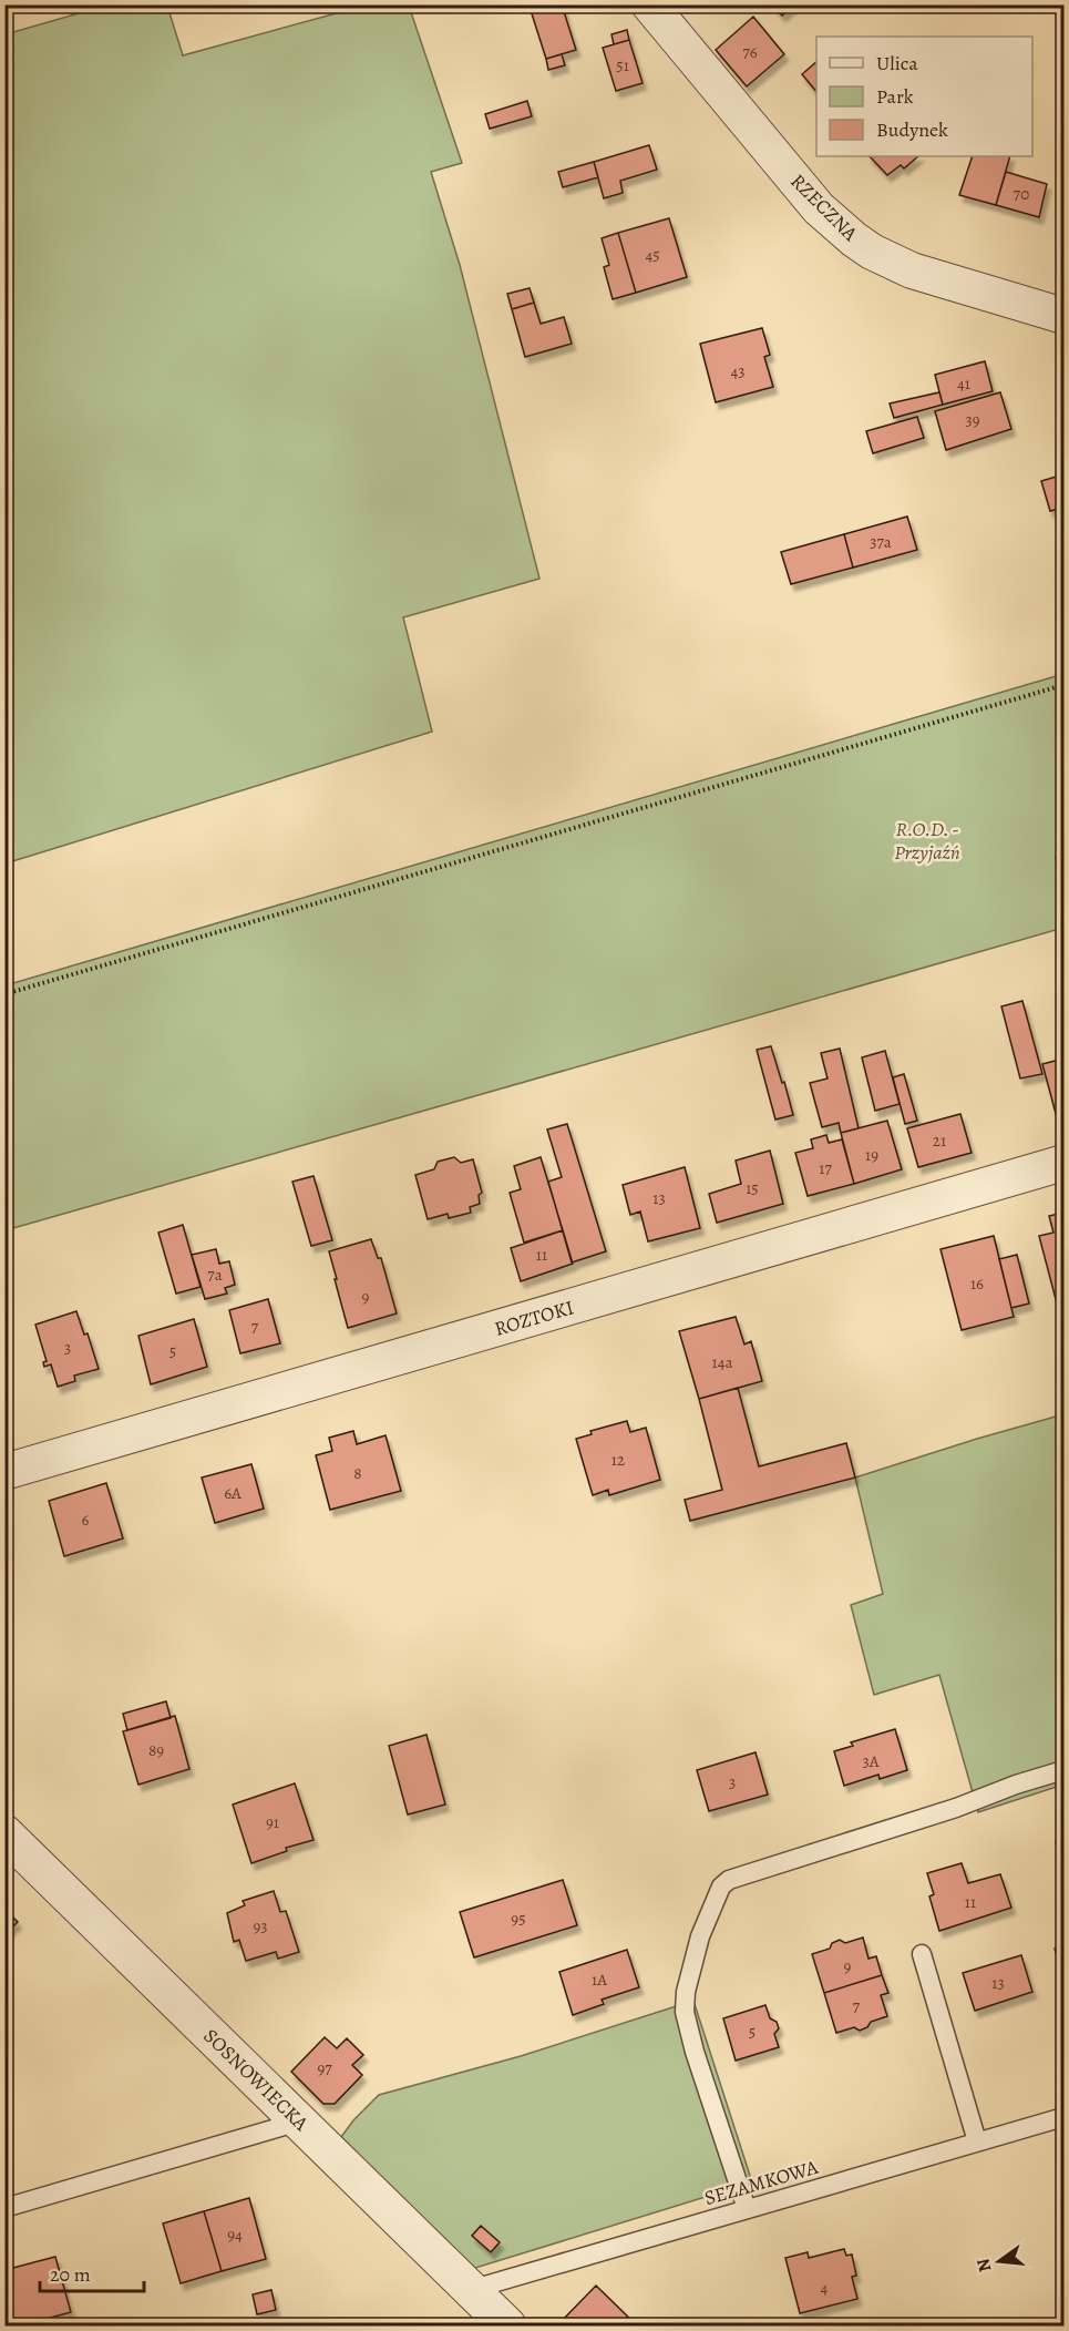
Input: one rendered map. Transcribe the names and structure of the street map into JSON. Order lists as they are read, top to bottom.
{
  "streets": {
    "street": ["RZECZNA", "ROZTOKI", "SOSNOWIECKA"],
    "lane": ["SEZAMKOWA"]
  },
  "crossings": [
    ["SOSNOWIECKA", "SEZAMKOWA"]
  ],
  "parks": ["R.O.D. - Przyjaźń"],
  "house_numbers": [
    "76",
    "51",
    "70",
    "45",
    "43",
    "41",
    "39",
    "37a",
    "21",
    "19",
    "17",
    "15",
    "13",
    "11",
    "7a",
    "16",
    "9",
    "7",
    "3",
    "5",
    "14a",
    "12",
    "8",
    "6A",
    "6",
    "89",
    "3A",
    "3",
    "91",
    "11",
    "95",
    "93",
    "9",
    "1A",
    "13",
    "7",
    "5",
    "97",
    "94",
    "4"
  ],
  "legend": ["Ulica", "Park", "Budynek"],
  "scale_bar": "20 m",
  "north": "left"
}
